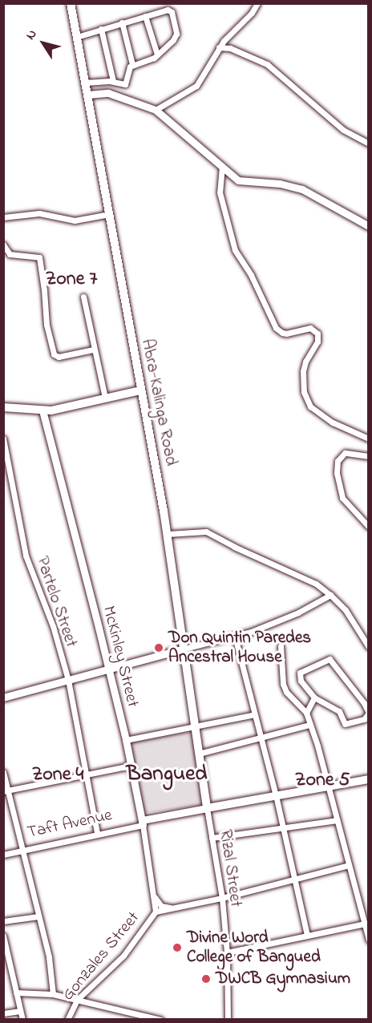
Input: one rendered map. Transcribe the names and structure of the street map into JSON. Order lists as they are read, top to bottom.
{
  "streets": {
    "main road": ["Abra-Kalinga Road", "Taft Avenue"],
    "street": [
      "Partelo Street",
      "McKinley Street",
      "Rizal Street",
      "Gonzales Street"
    ]
  },
  "crossings": [
    ["Abra-Kalinga Road", "Taft Avenue"],
    ["Abra-Kalinga Road", "Rizal Street"],
    ["Partelo Street", "Taft Avenue"],
    ["McKinley Street", "Taft Avenue"],
    ["McKinley Street", "Gonzales Street"],
    ["Taft Avenue", "Rizal Street"]
  ],
  "districts": [
    "Zone 7",
    "Bangued",
    "Zone 4",
    "Zone 5"
  ],
  "places": ["Don Quintin Paredes Ancestral House", "Divine Word College of Bangued", "DWCB Gymnasium"],
  "north": "top left"
}
